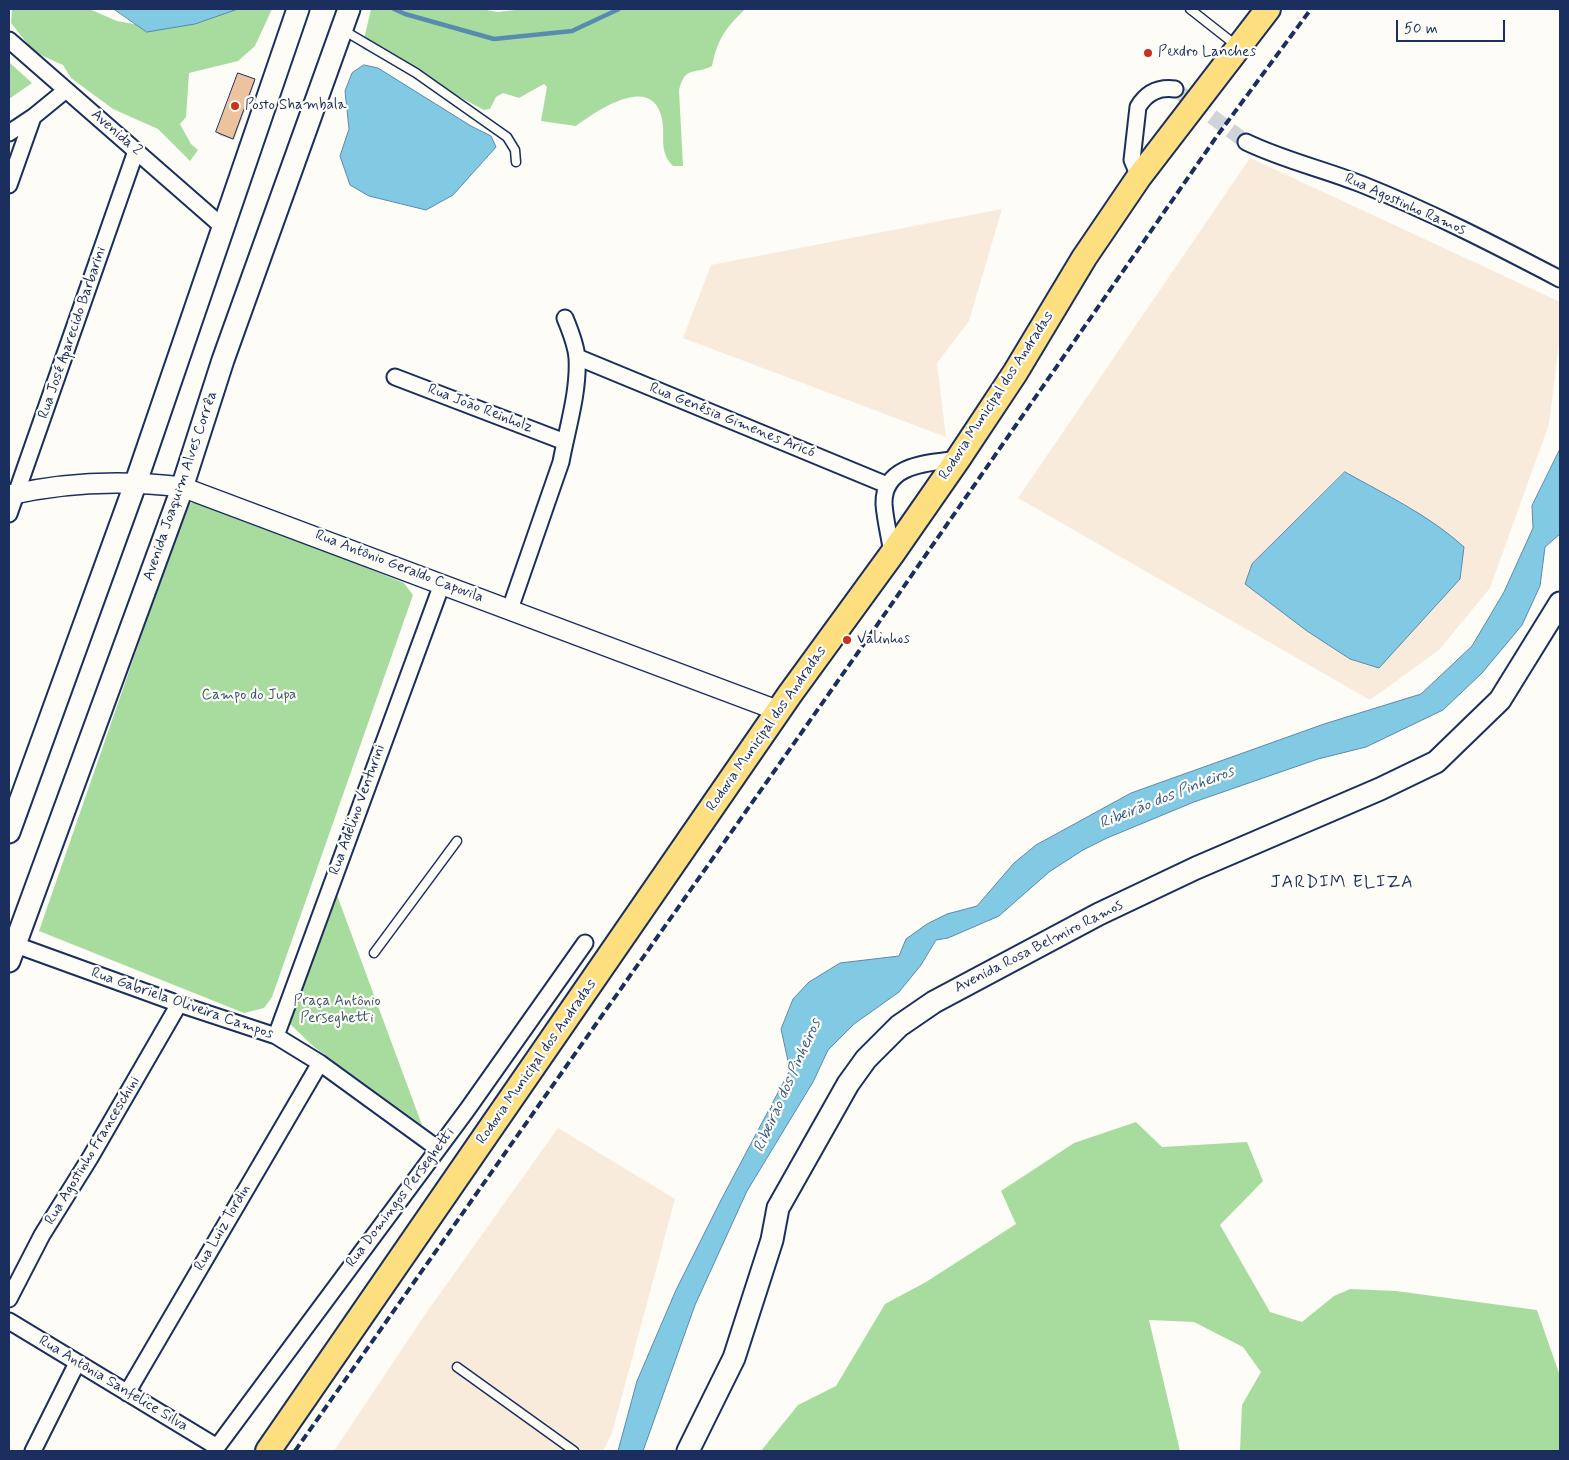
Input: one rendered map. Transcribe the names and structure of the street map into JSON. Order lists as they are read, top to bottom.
{
  "streets": {
    "main road": ["Rodovia Municipal dos Andradas", "Avenida Joaquim Alves Corrêa", "Avenida Rosa Belmiro Ramos"],
    "street": [
      "Avenida 2",
      "Rua Agostinho Ramos",
      "Rua José Aparecido Barbarini",
      "Rua João Reinholz",
      "Rua Genésia Gimenes Aricó",
      "Rua Antônio Geraldo Capovila",
      "Rua Adelino Venturini",
      "Rua Gabriela Oliveira Campos",
      "Rua Agostinho Franceschini",
      "Rua Domingos Perseghetti",
      "Rua Luiz Tordin",
      "Rua Antônia Sanfelice Silva"
    ]
  },
  "crossings": [
    ["Avenida 2", "Rua José Aparecido Barbarini"],
    ["Rua José Aparecido Barbarini", "Rua Antônio Geraldo Capovila"],
    ["Rodovia Municipal dos Andradas", "Rua Antônio Geraldo Capovila"],
    ["Avenida Joaquim Alves Corrêa", "Rua Antônio Geraldo Capovila"],
    ["Avenida Joaquim Alves Corrêa", "Rua Gabriela Oliveira Campos"],
    ["Rua Antônio Geraldo Capovila", "Rua Adelino Venturini"],
    ["Rua Adelino Venturini", "Rua Gabriela Oliveira Campos"],
    ["Rua Gabriela Oliveira Campos", "Rua Agostinho Franceschini"],
    ["Rua Gabriela Oliveira Campos", "Rua Domingos Perseghetti"],
    ["Rua Gabriela Oliveira Campos", "Rua Luiz Tordin"],
    ["Rua Domingos Perseghetti", "Rua Antônia Sanfelice Silva"],
    ["Rua Luiz Tordin", "Rua Antônia Sanfelice Silva"]
  ],
  "districts": ["JARDIM ELIZA"],
  "water": ["Ribeirão dos Pinheiros"],
  "parks": ["Campo do Jupa", "Praça Antônio Perseghetti"],
  "places": ["Pexdro Lanches", "Posto Shambala", "Valinhos"],
  "scale_bar": "50 m"
}
